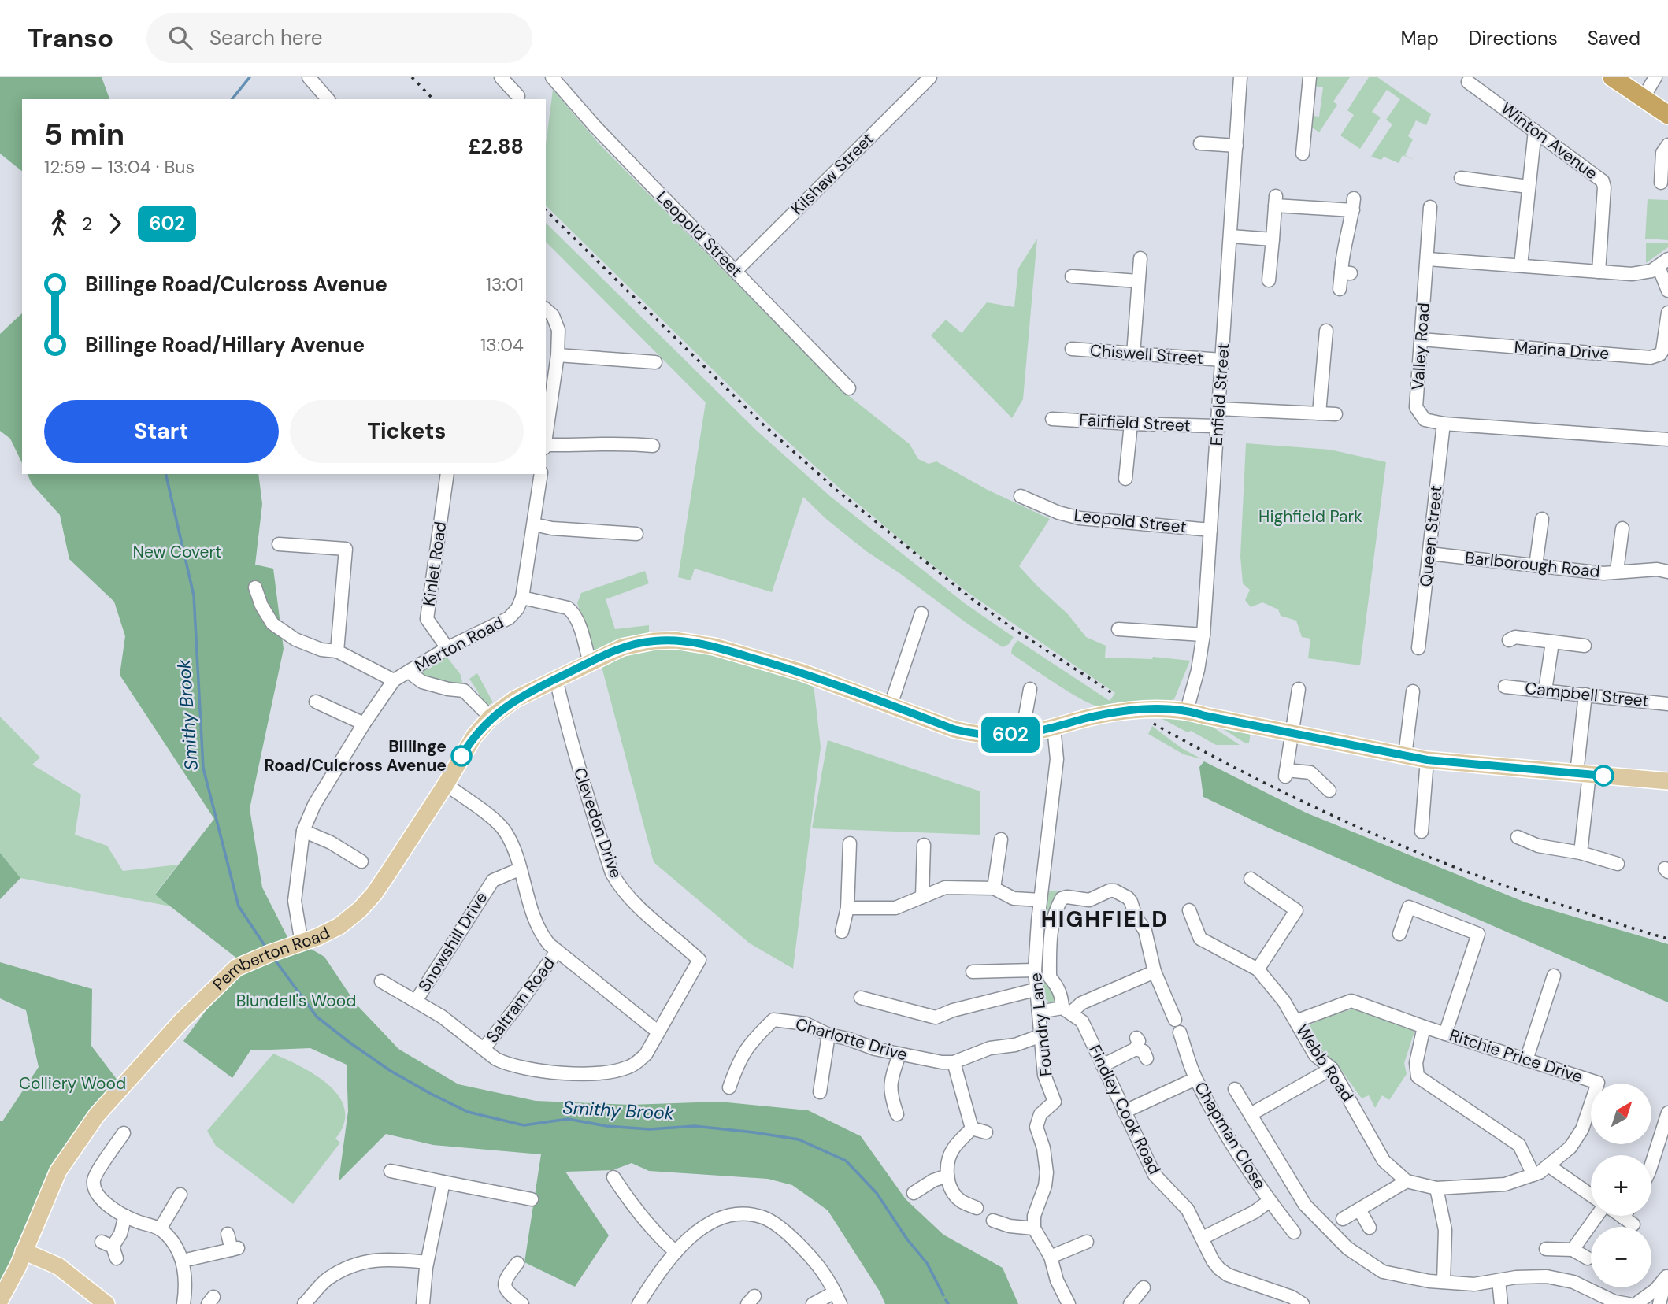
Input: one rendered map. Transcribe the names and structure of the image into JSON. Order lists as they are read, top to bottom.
{
  "streets": {
    "main road": ["Pemberton Road"],
    "street": [
      "Winton Avenue",
      "Kilshaw Street",
      "Leopold Street",
      "Valley Road",
      "Marina Drive",
      "Chiswell Street",
      "Enfield Street",
      "Fairfield Street",
      "Queen Street",
      "Kinlet Road",
      "Barlborough Road",
      "Merton Road",
      "Campbell Street",
      "Clevedon Drive",
      "Snowshill Drive",
      "Saltram Road",
      "Foundry Lane",
      "Charlotte Drive",
      "Ritchie Price Drive",
      "Webb Road",
      "Findley Cook Road",
      "Chapman Close"
    ]
  },
  "crossings": [
    ["Kilshaw Street", "Leopold Street"],
    ["Leopold Street", "Enfield Street"],
    ["Valley Road", "Marina Drive"],
    ["Valley Road", "Queen Street"],
    ["Chiswell Street", "Enfield Street"],
    ["Enfield Street", "Fairfield Street"],
    ["Enfield Street", "Pemberton Road"],
    ["Queen Street", "Barlborough Road"],
    ["Kinlet Road", "Merton Road"],
    ["Clevedon Drive", "Snowshill Drive"],
    ["Clevedon Drive", "Pemberton Road"],
    ["Clevedon Drive", "Saltram Road"],
    ["Pemberton Road", "Foundry Lane"],
    ["Foundry Lane", "Charlotte Drive"],
    ["Ritchie Price Drive", "Webb Road"],
    ["Findley Cook Road", "Chapman Close"]
  ],
  "districts": ["HIGHFIELD"],
  "water": ["Smithy Brook"],
  "parks": [
    "Highfield Park",
    "New Covert",
    "Blundell's Wood",
    "Colliery Wood"
  ],
  "places": ["Billinge Road/Culcross Avenue"],
  "lines": ["bus line 602"],
  "north": "top right",
  "page": {
    "header": "Transo",
    "search": "Search here",
    "nav": ["Map", "Directions", "Saved"],
    "on_map": "602",
    "heading": ["5 min", "12:59 – 13:04 · Bus", "£2.88"],
    "legs": ["2", "602"],
    "list": [
      {
        "name": "Billinge Road/Culcross Avenue",
        "value": "13:01"
      },
      {
        "name": "Billinge Road/Hillary Avenue",
        "value": "13:04"
      }
    ],
    "buttons": ["Start", "Tickets"],
    "map_buttons": ["+", "−"]
  }
}
